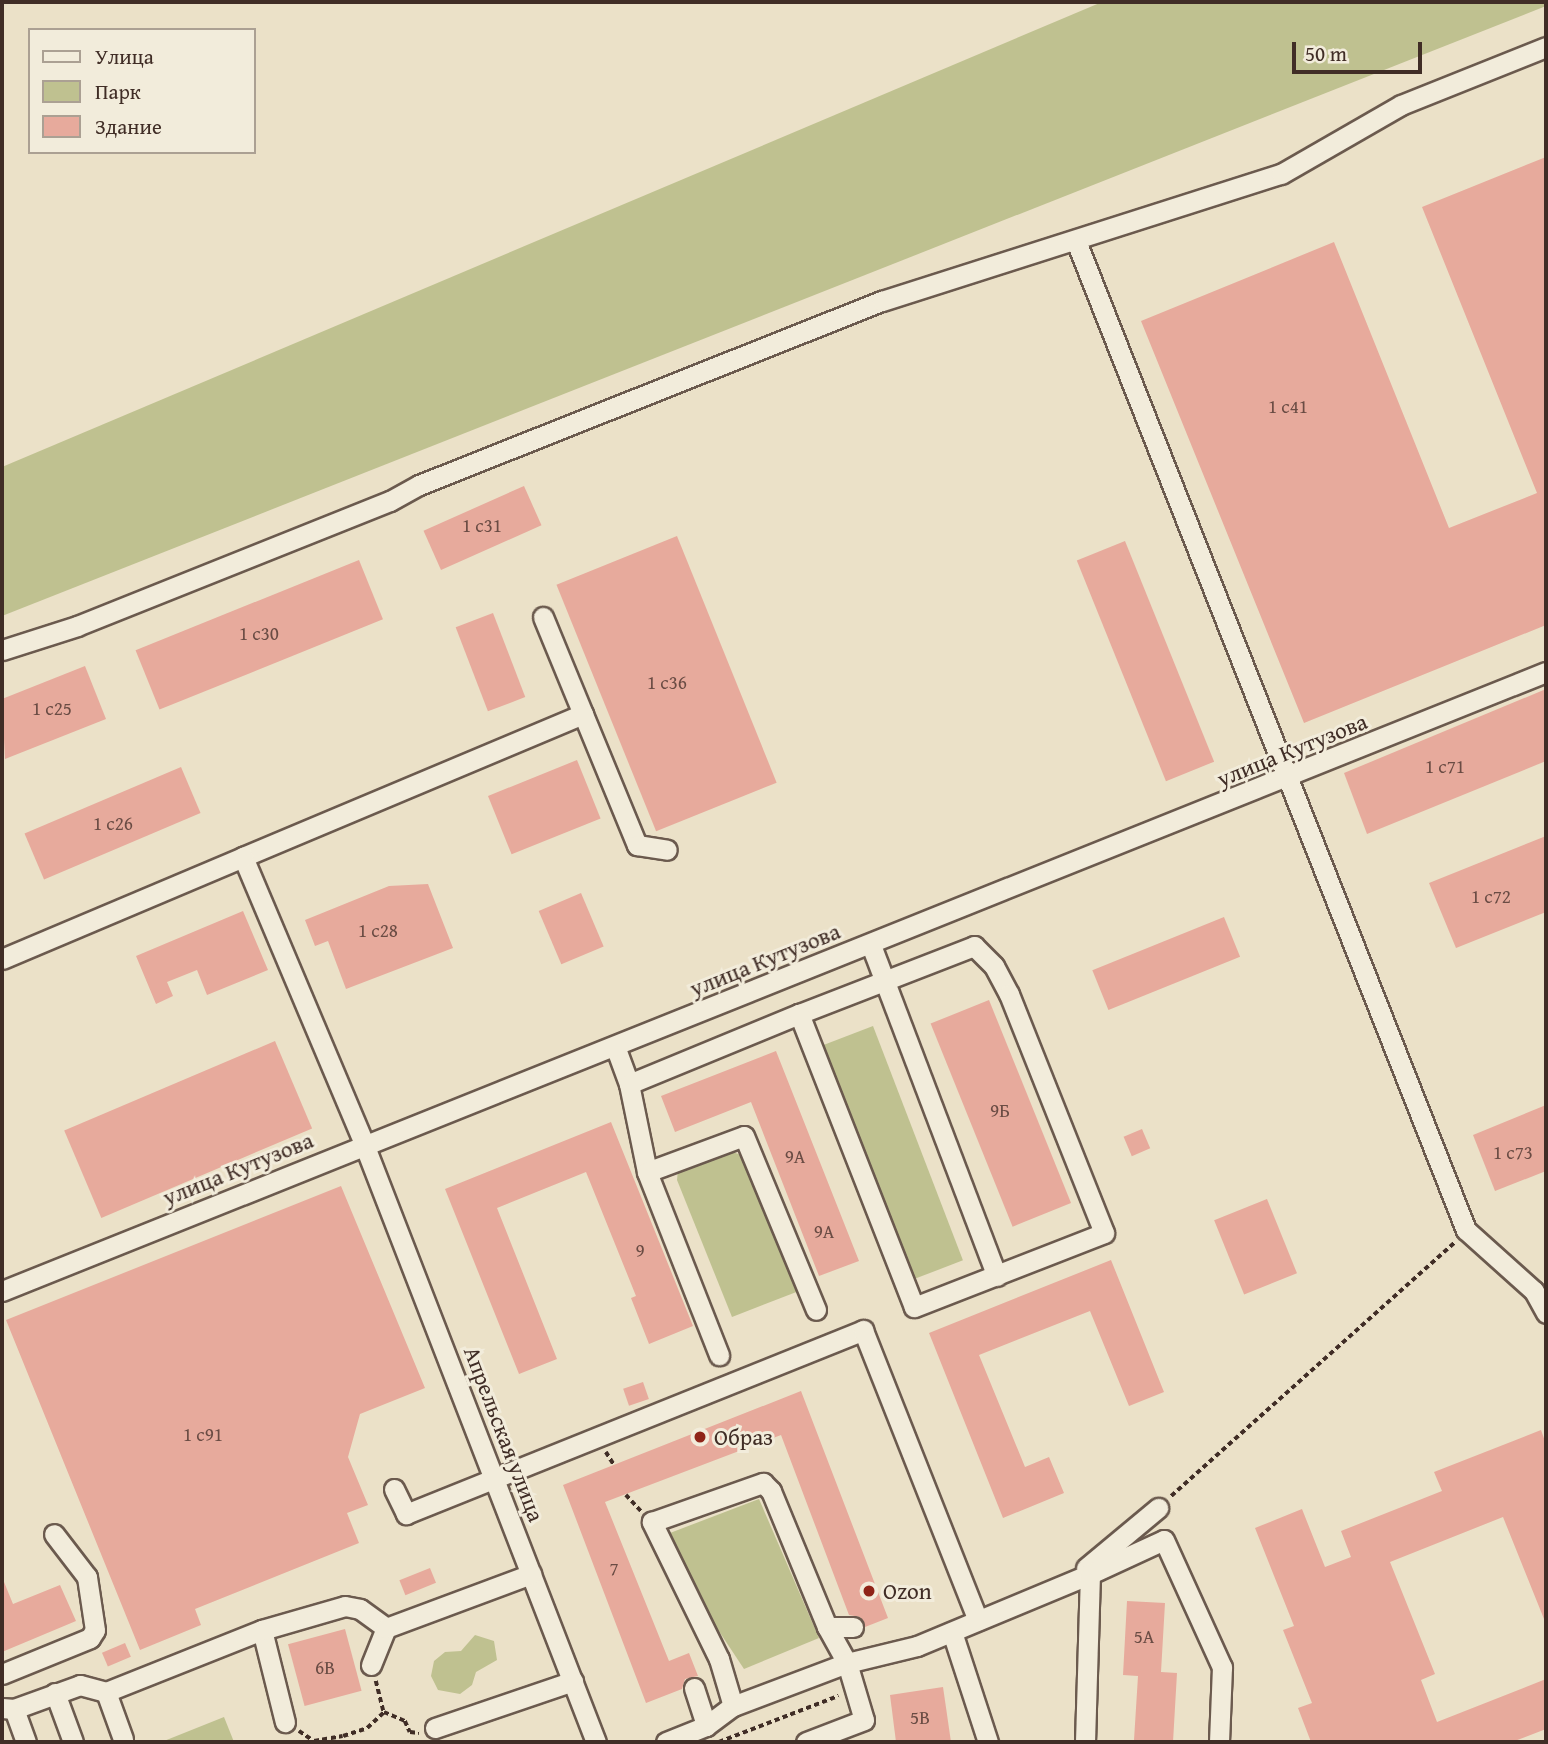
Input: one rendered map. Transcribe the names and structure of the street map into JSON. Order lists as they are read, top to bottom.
{
  "streets": {
    "street": ["улица Кутузова", "Апрельская улица"]
  },
  "crossings": [
    ["улица Кутузова", "Апрельская улица"]
  ],
  "places": ["Образ", "Ozon"],
  "house_numbers": [
    "1 с41",
    "1 с31",
    "1 с30",
    "1 с36",
    "1 с25",
    "1 с71",
    "1 с26",
    "1 с72",
    "1 с28",
    "9Б",
    "1 с73",
    "9А",
    "9А",
    "9",
    "1 с91",
    "7",
    "5А",
    "6В",
    "5В"
  ],
  "legend": ["Улица", "Парк", "Здание"],
  "scale_bar": "50 m"
}
